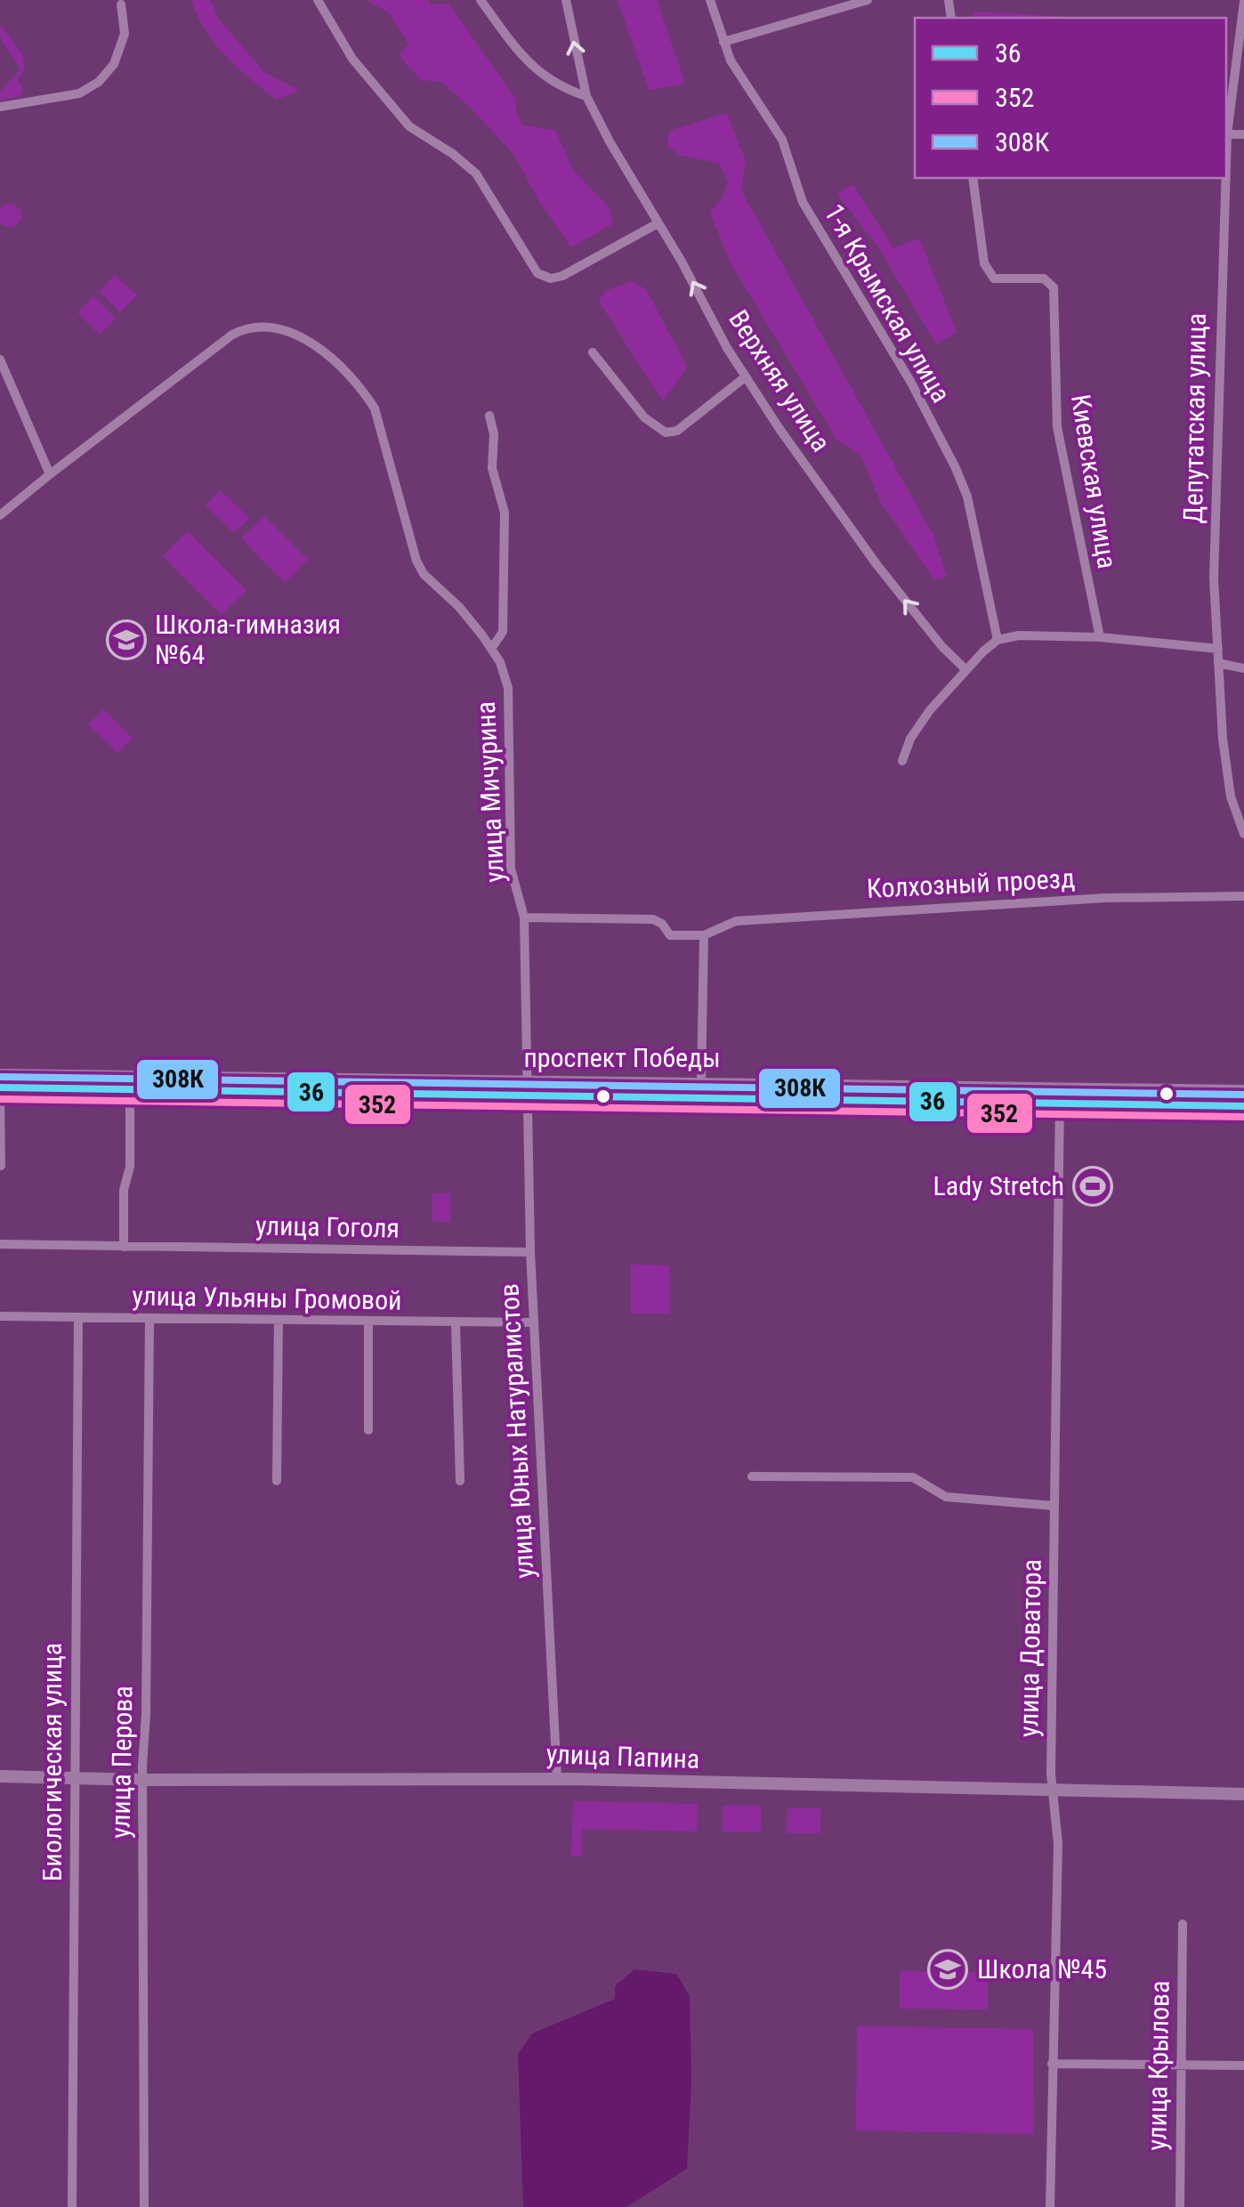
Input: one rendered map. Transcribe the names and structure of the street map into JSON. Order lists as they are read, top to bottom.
{
  "streets": {
    "main road": ["проспект Победы", "улица Папина"],
    "street": [
      "1-я Крымская улица",
      "Верхняя улица",
      "Депутатская улица",
      "Киевская улица",
      "улица Мичурина",
      "Колхозный проезд",
      "улица Гоголя",
      "улица Ульяны Громовой",
      "улица Юных Натуралистов",
      "улица Доватора",
      "Биологическая улица",
      "улица Перова",
      "улица Крылова"
    ]
  },
  "crossings": [
    ["улица Мичурина", "проспект Победы"],
    ["улица Мичурина", "улица Юных Натуралистов"],
    ["проспект Победы", "улица Юных Натуралистов"],
    ["проспект Победы", "улица Доватора"],
    ["улица Гоголя", "улица Юных Натуралистов"],
    ["улица Ульяны Громовой", "улица Юных Натуралистов"],
    ["улица Ульяны Громовой", "Биологическая улица"],
    ["улица Ульяны Громовой", "улица Перова"],
    ["улица Юных Натуралистов", "улица Папина"],
    ["улица Доватора", "улица Папина"],
    ["улица Папина", "Биологическая улица"],
    ["улица Папина", "улица Перова"]
  ],
  "one_way": ["Верхняя улица"],
  "places": {
    "school or university": ["Школа-гимназия №64", "Школа №45"],
    "sports": ["Lady Stretch"]
  },
  "lines": ["transit line 308К", "transit line 36", "transit line 352"],
  "legend": ["36", "352", "308К"]
}
